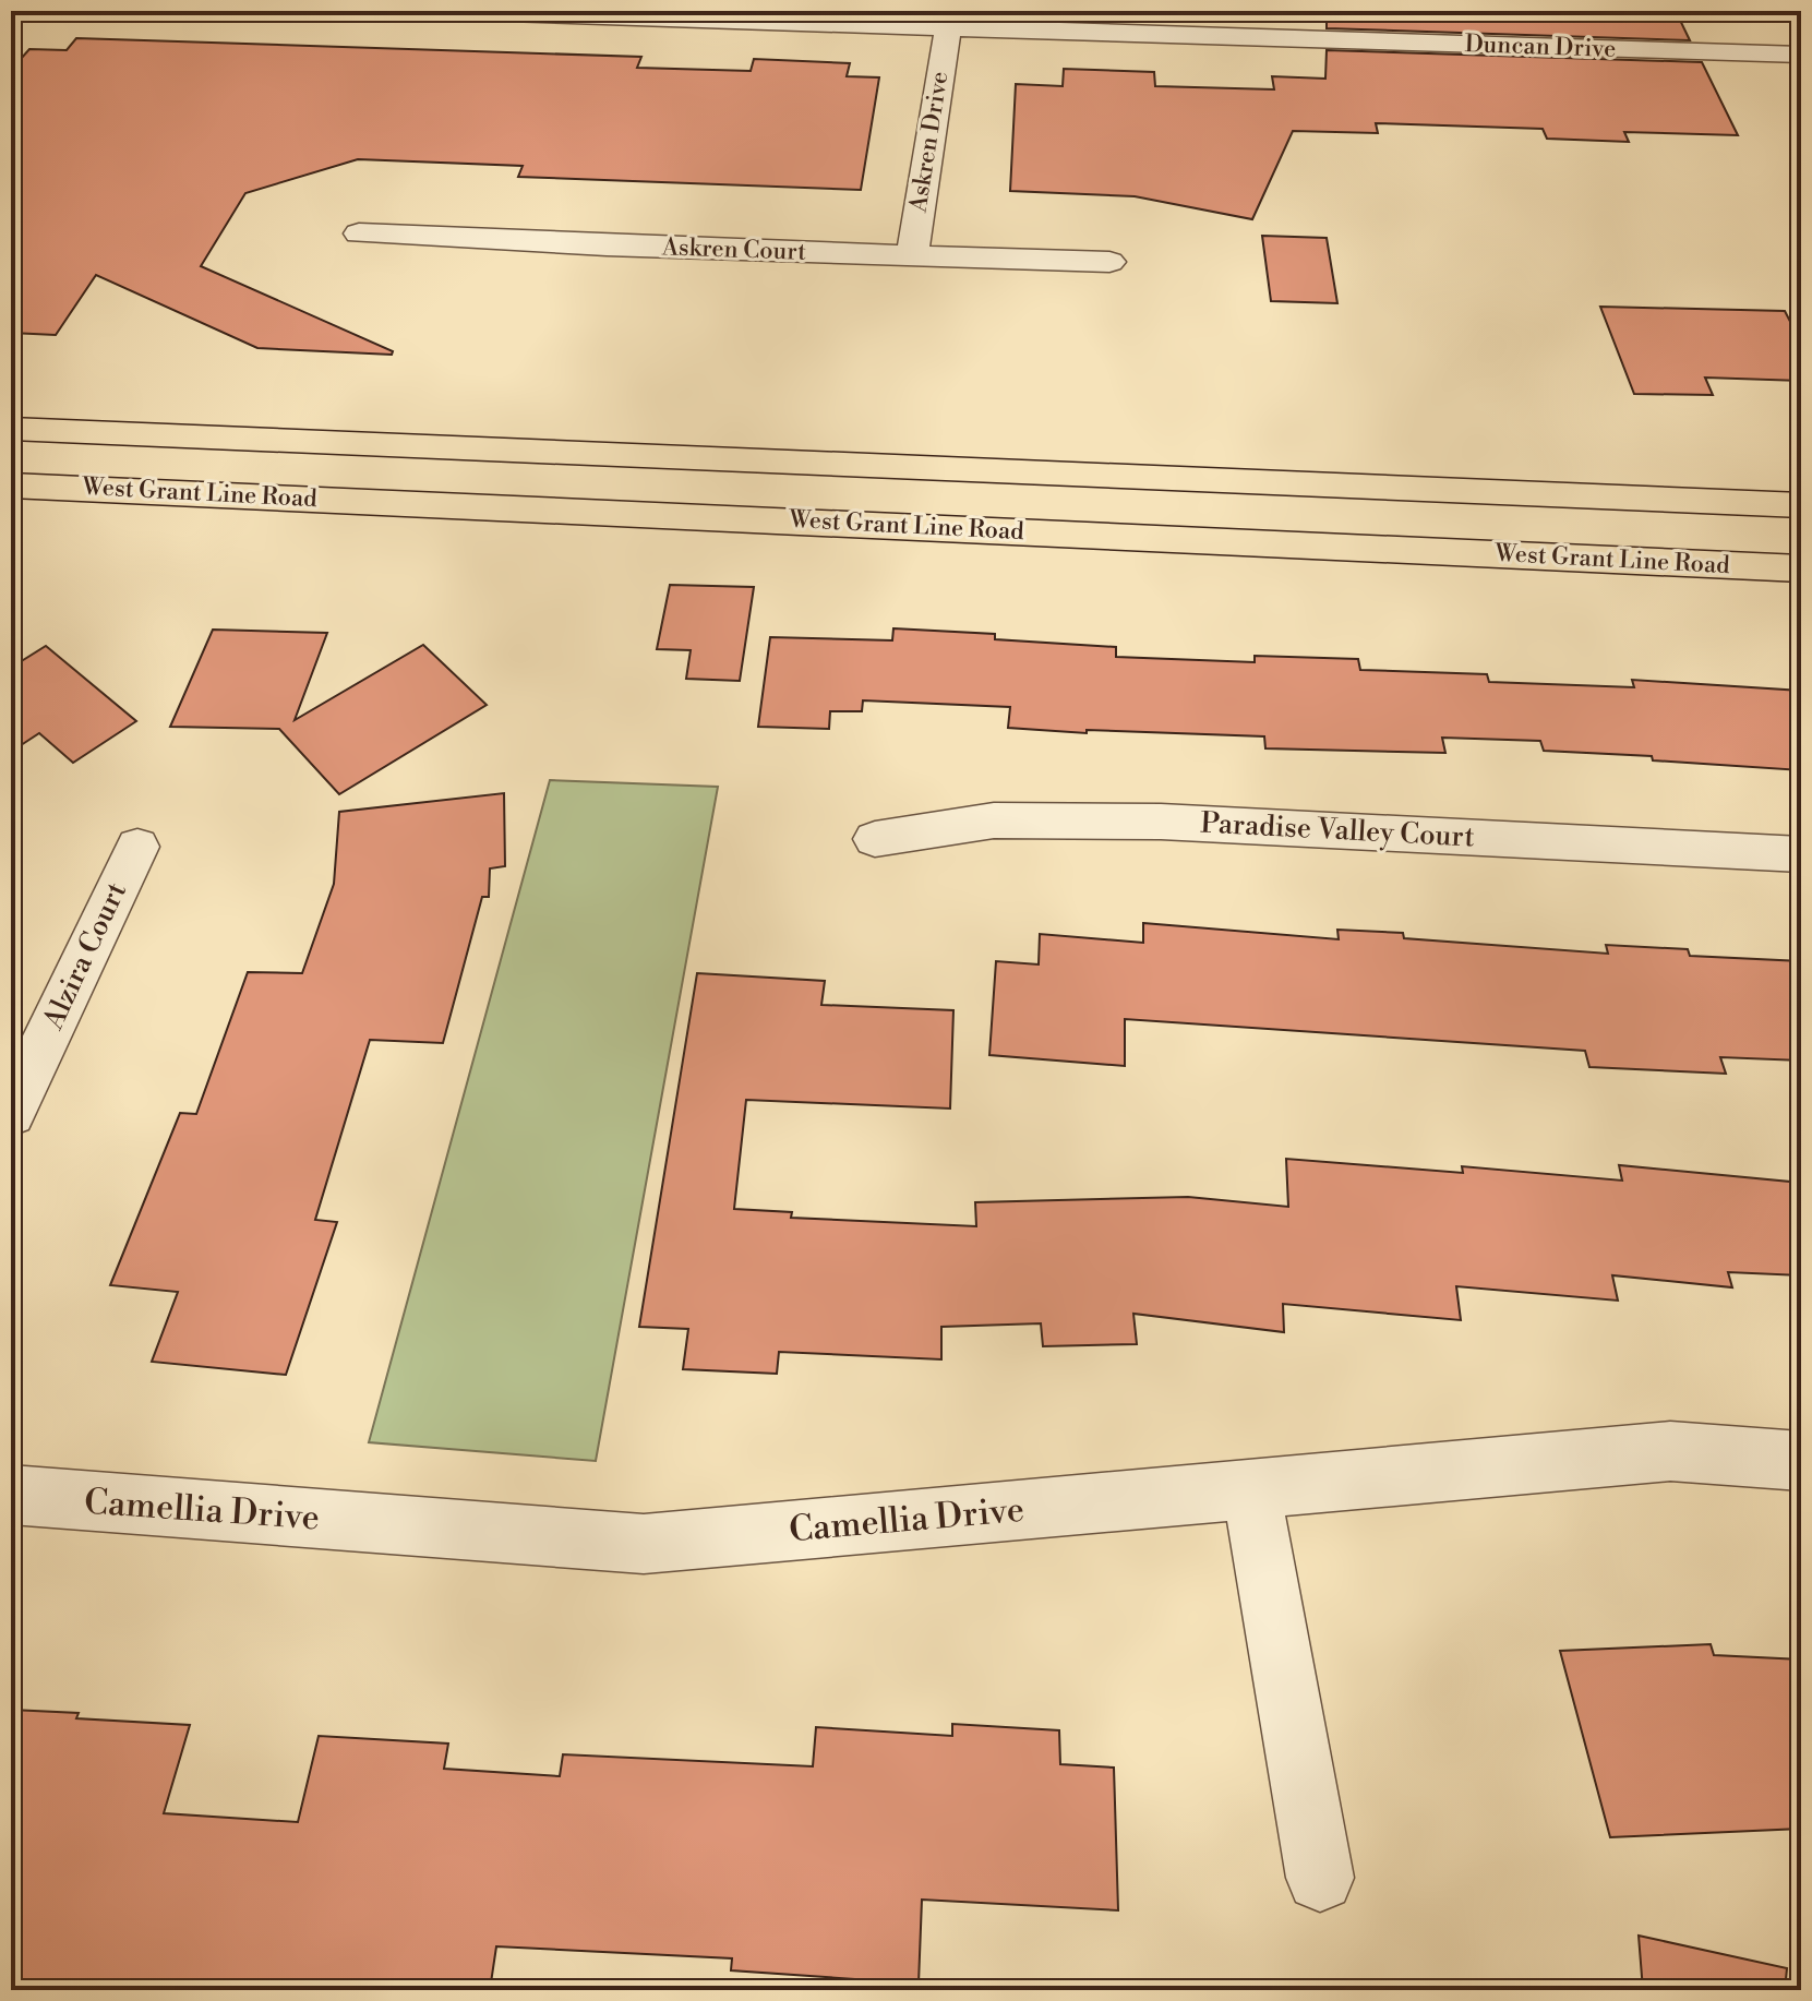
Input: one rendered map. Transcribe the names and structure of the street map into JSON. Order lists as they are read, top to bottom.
{
  "streets": {
    "main road": ["West Grant Line Road"],
    "street": [
      "Duncan Drive",
      "Askren Drive",
      "Askren Court",
      "Paradise Valley Court",
      "Alzira Court",
      "Camellia Drive"
    ]
  },
  "crossings": [
    ["Duncan Drive", "Askren Drive"],
    ["Askren Drive", "Askren Court"]
  ]
}
